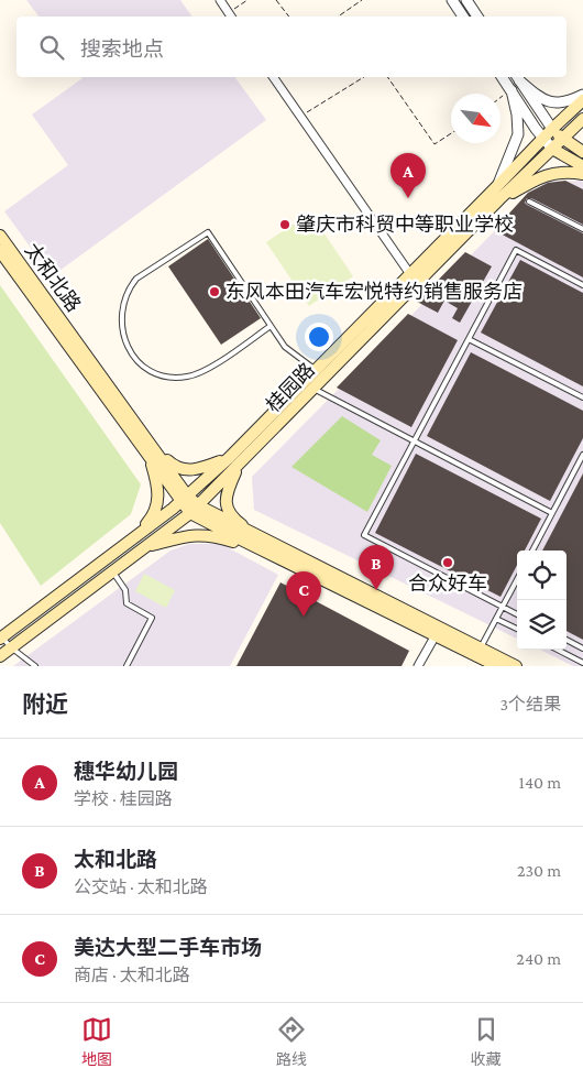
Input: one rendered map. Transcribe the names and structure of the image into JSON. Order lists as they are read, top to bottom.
{
  "streets": {
    "main road": ["太和北路", "桂园路"]
  },
  "crossings": [
    ["太和北路", "桂园路"]
  ],
  "places": ["肇庆市科贸中等职业学校", "东风本田汽车宏悦特约销售服务店", "合众好车"],
  "north": "bottom right",
  "page": {
    "search": "搜索地点",
    "pins": ["A", "B", "C"],
    "heading": ["附近", "3个结果"],
    "list": [
      {
        "mark": "A",
        "name": "穗华幼儿园",
        "note": "学校 · 桂园路",
        "value": "140 m"
      },
      {
        "mark": "B",
        "name": "太和北路",
        "note": "公交站 · 太和北路",
        "value": "230 m"
      },
      {
        "mark": "C",
        "name": "美达大型二手车市场",
        "note": "商店 · 太和北路",
        "value": "240 m"
      }
    ],
    "nav": ["地图", "路线", "收藏"]
  }
}
